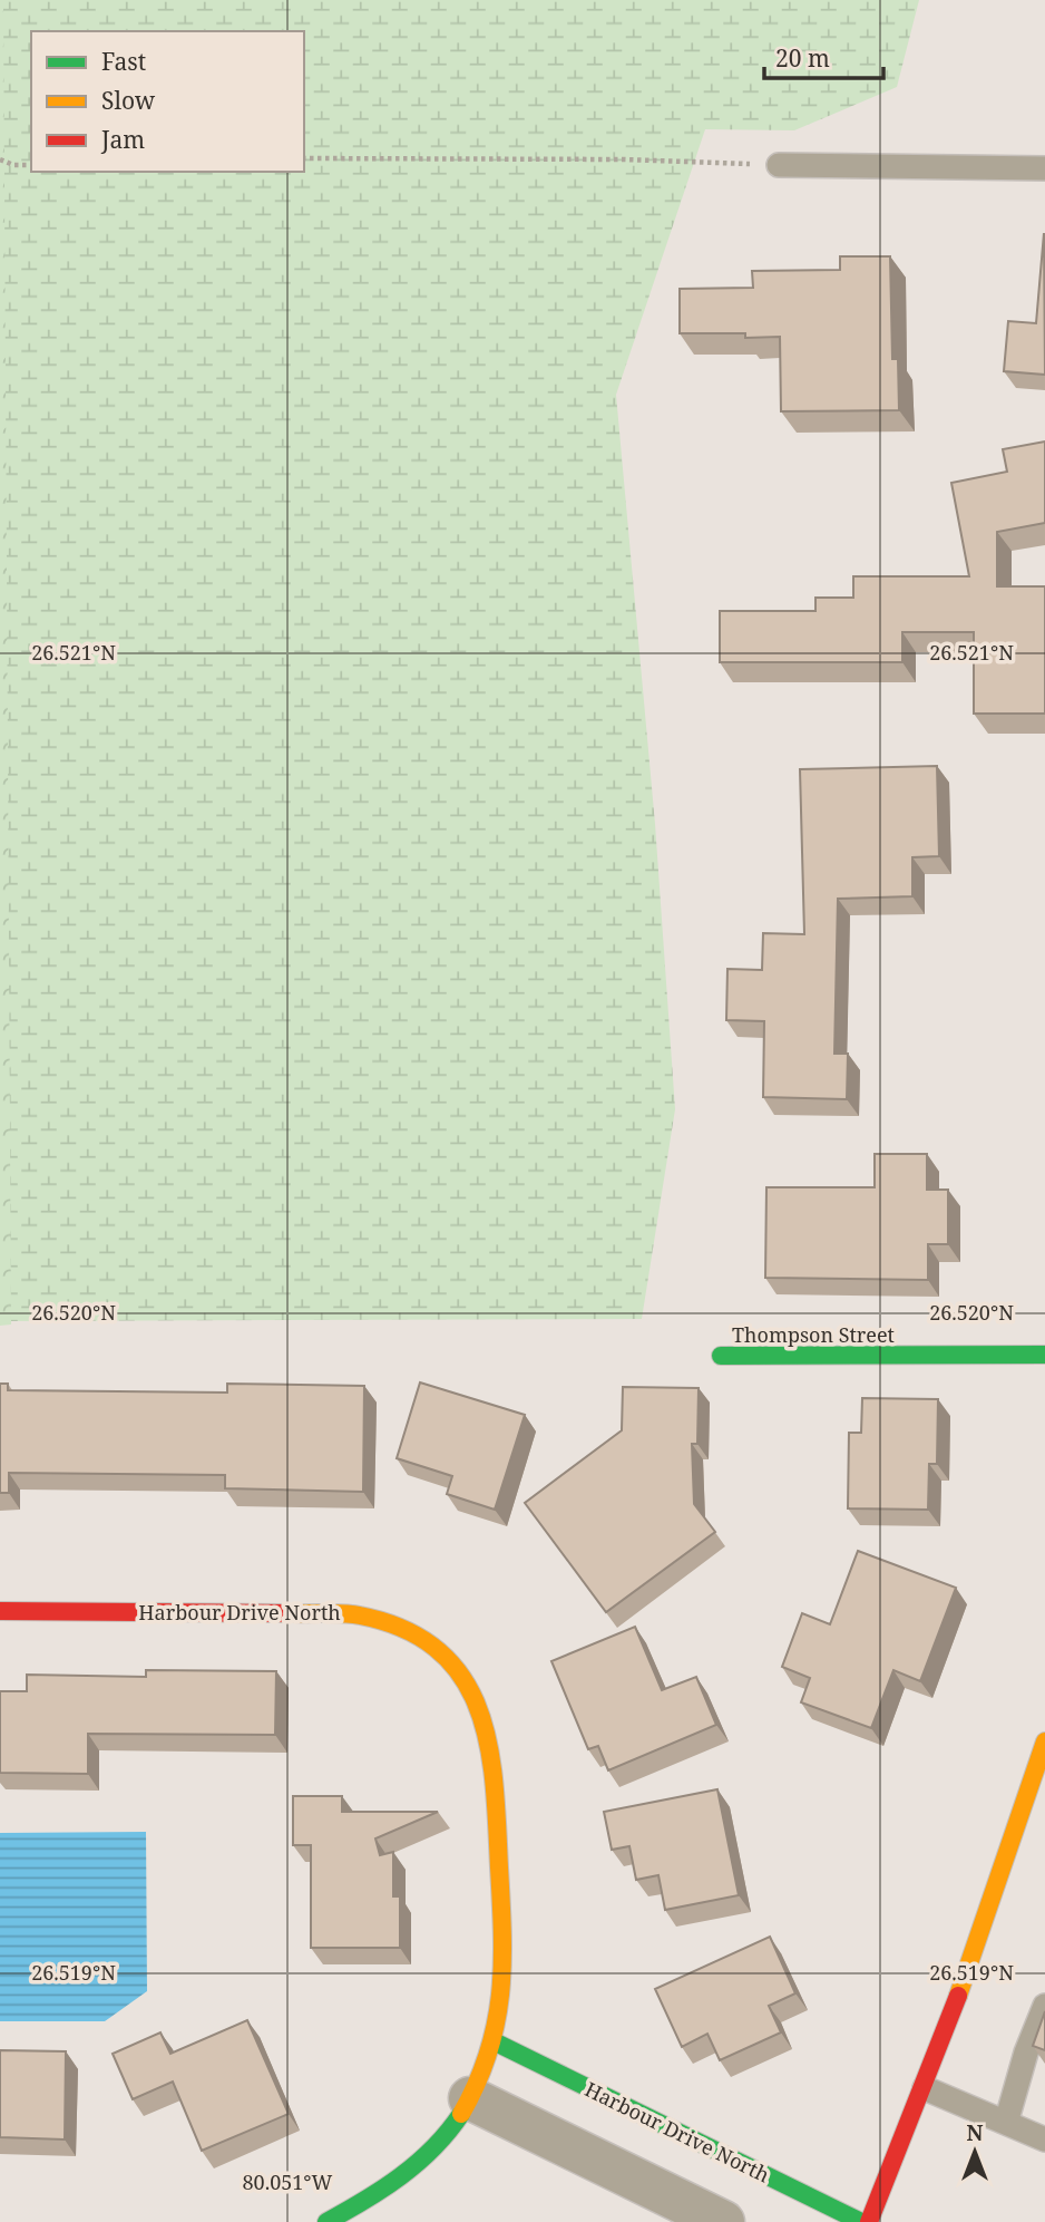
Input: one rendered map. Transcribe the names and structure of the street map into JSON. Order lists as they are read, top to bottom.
{
  "streets": {
    "street": ["Thompson Street", "Harbour Drive North"]
  },
  "legend": ["Fast", "Slow", "Jam"],
  "scale_bar": "20 m",
  "north": "top",
  "coordinates": [
    "26.521°N",
    "26.520°N",
    "26.519°N",
    "80.051°W"
  ]
}
